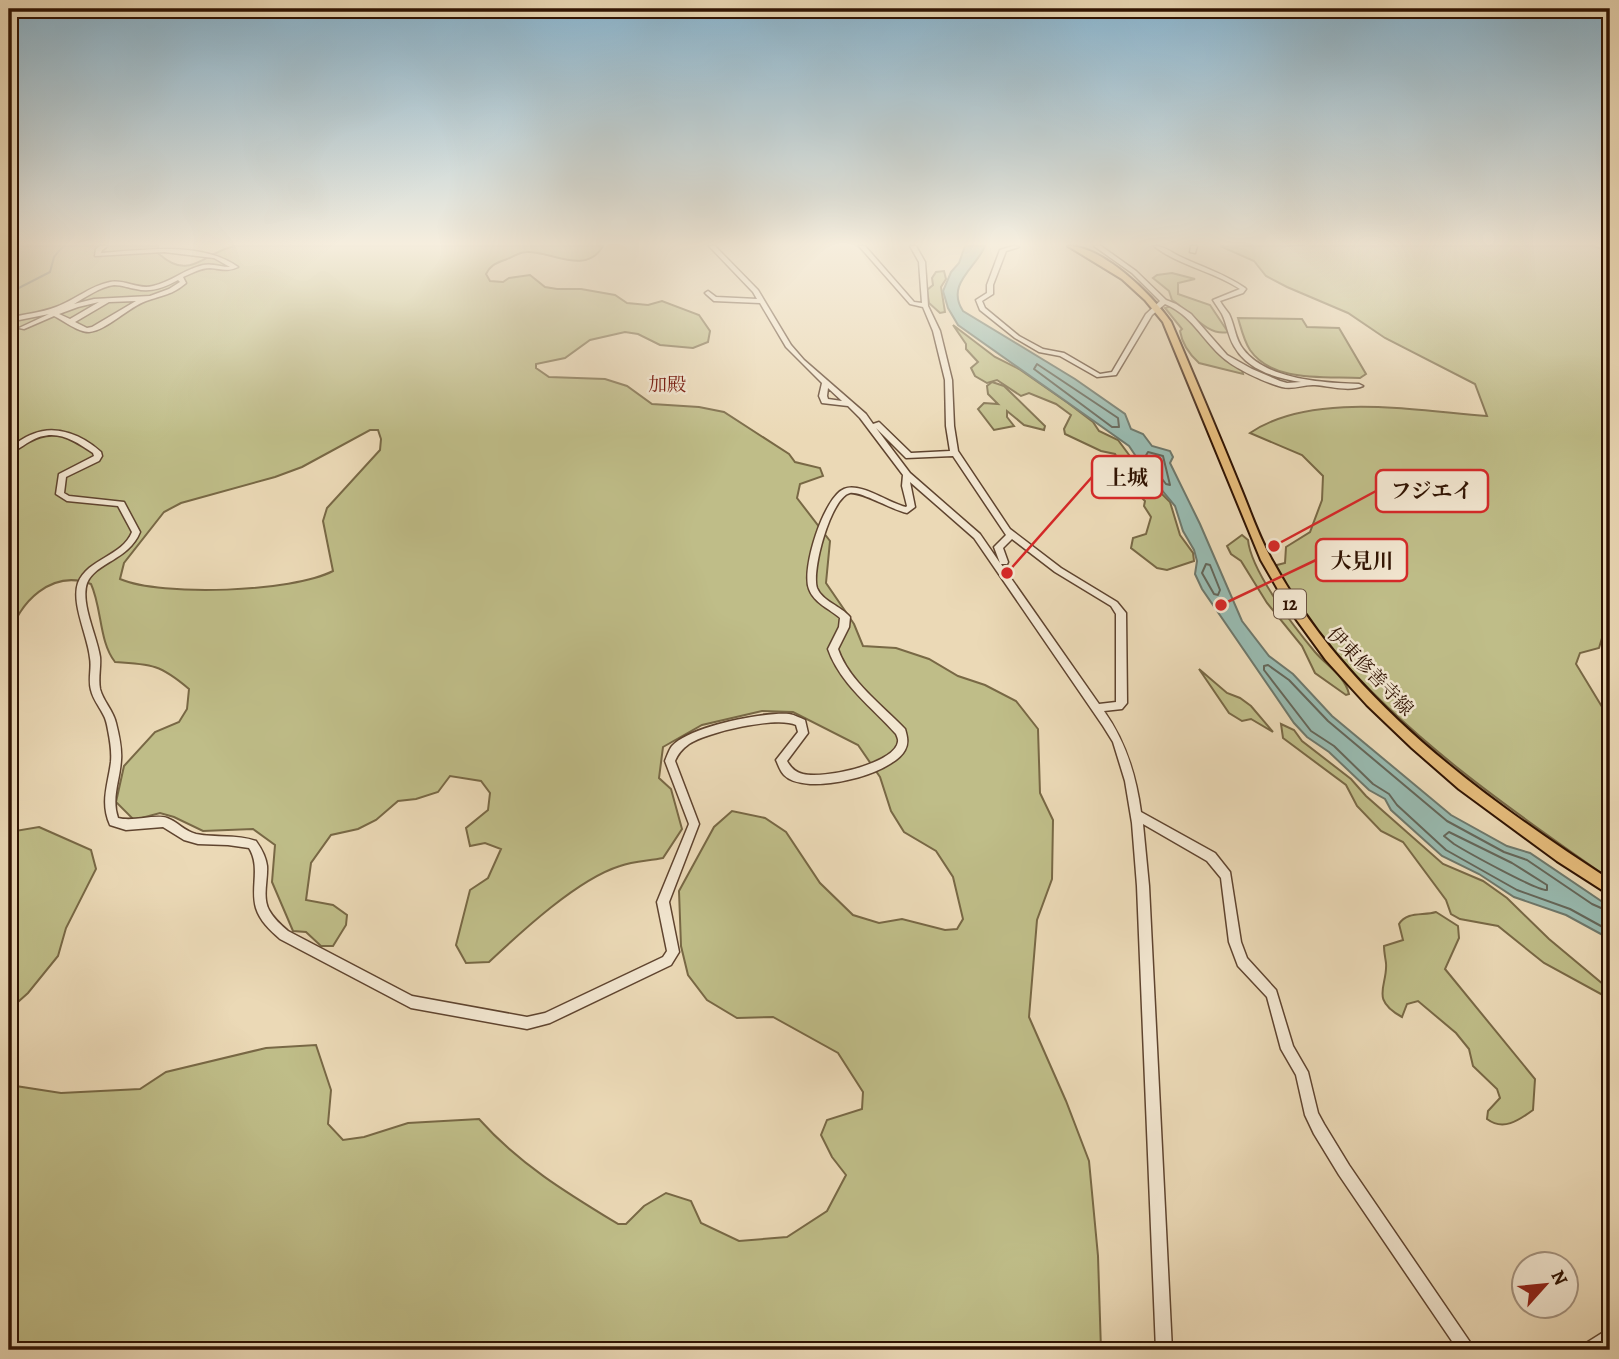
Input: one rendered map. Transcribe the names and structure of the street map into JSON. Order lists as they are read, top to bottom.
{
  "streets": {
    "main road": ["12", "伊東修善寺線"]
  },
  "districts": ["加殿"],
  "places": ["フジエイ", "上城", "大見川"],
  "north": "top right"
}
